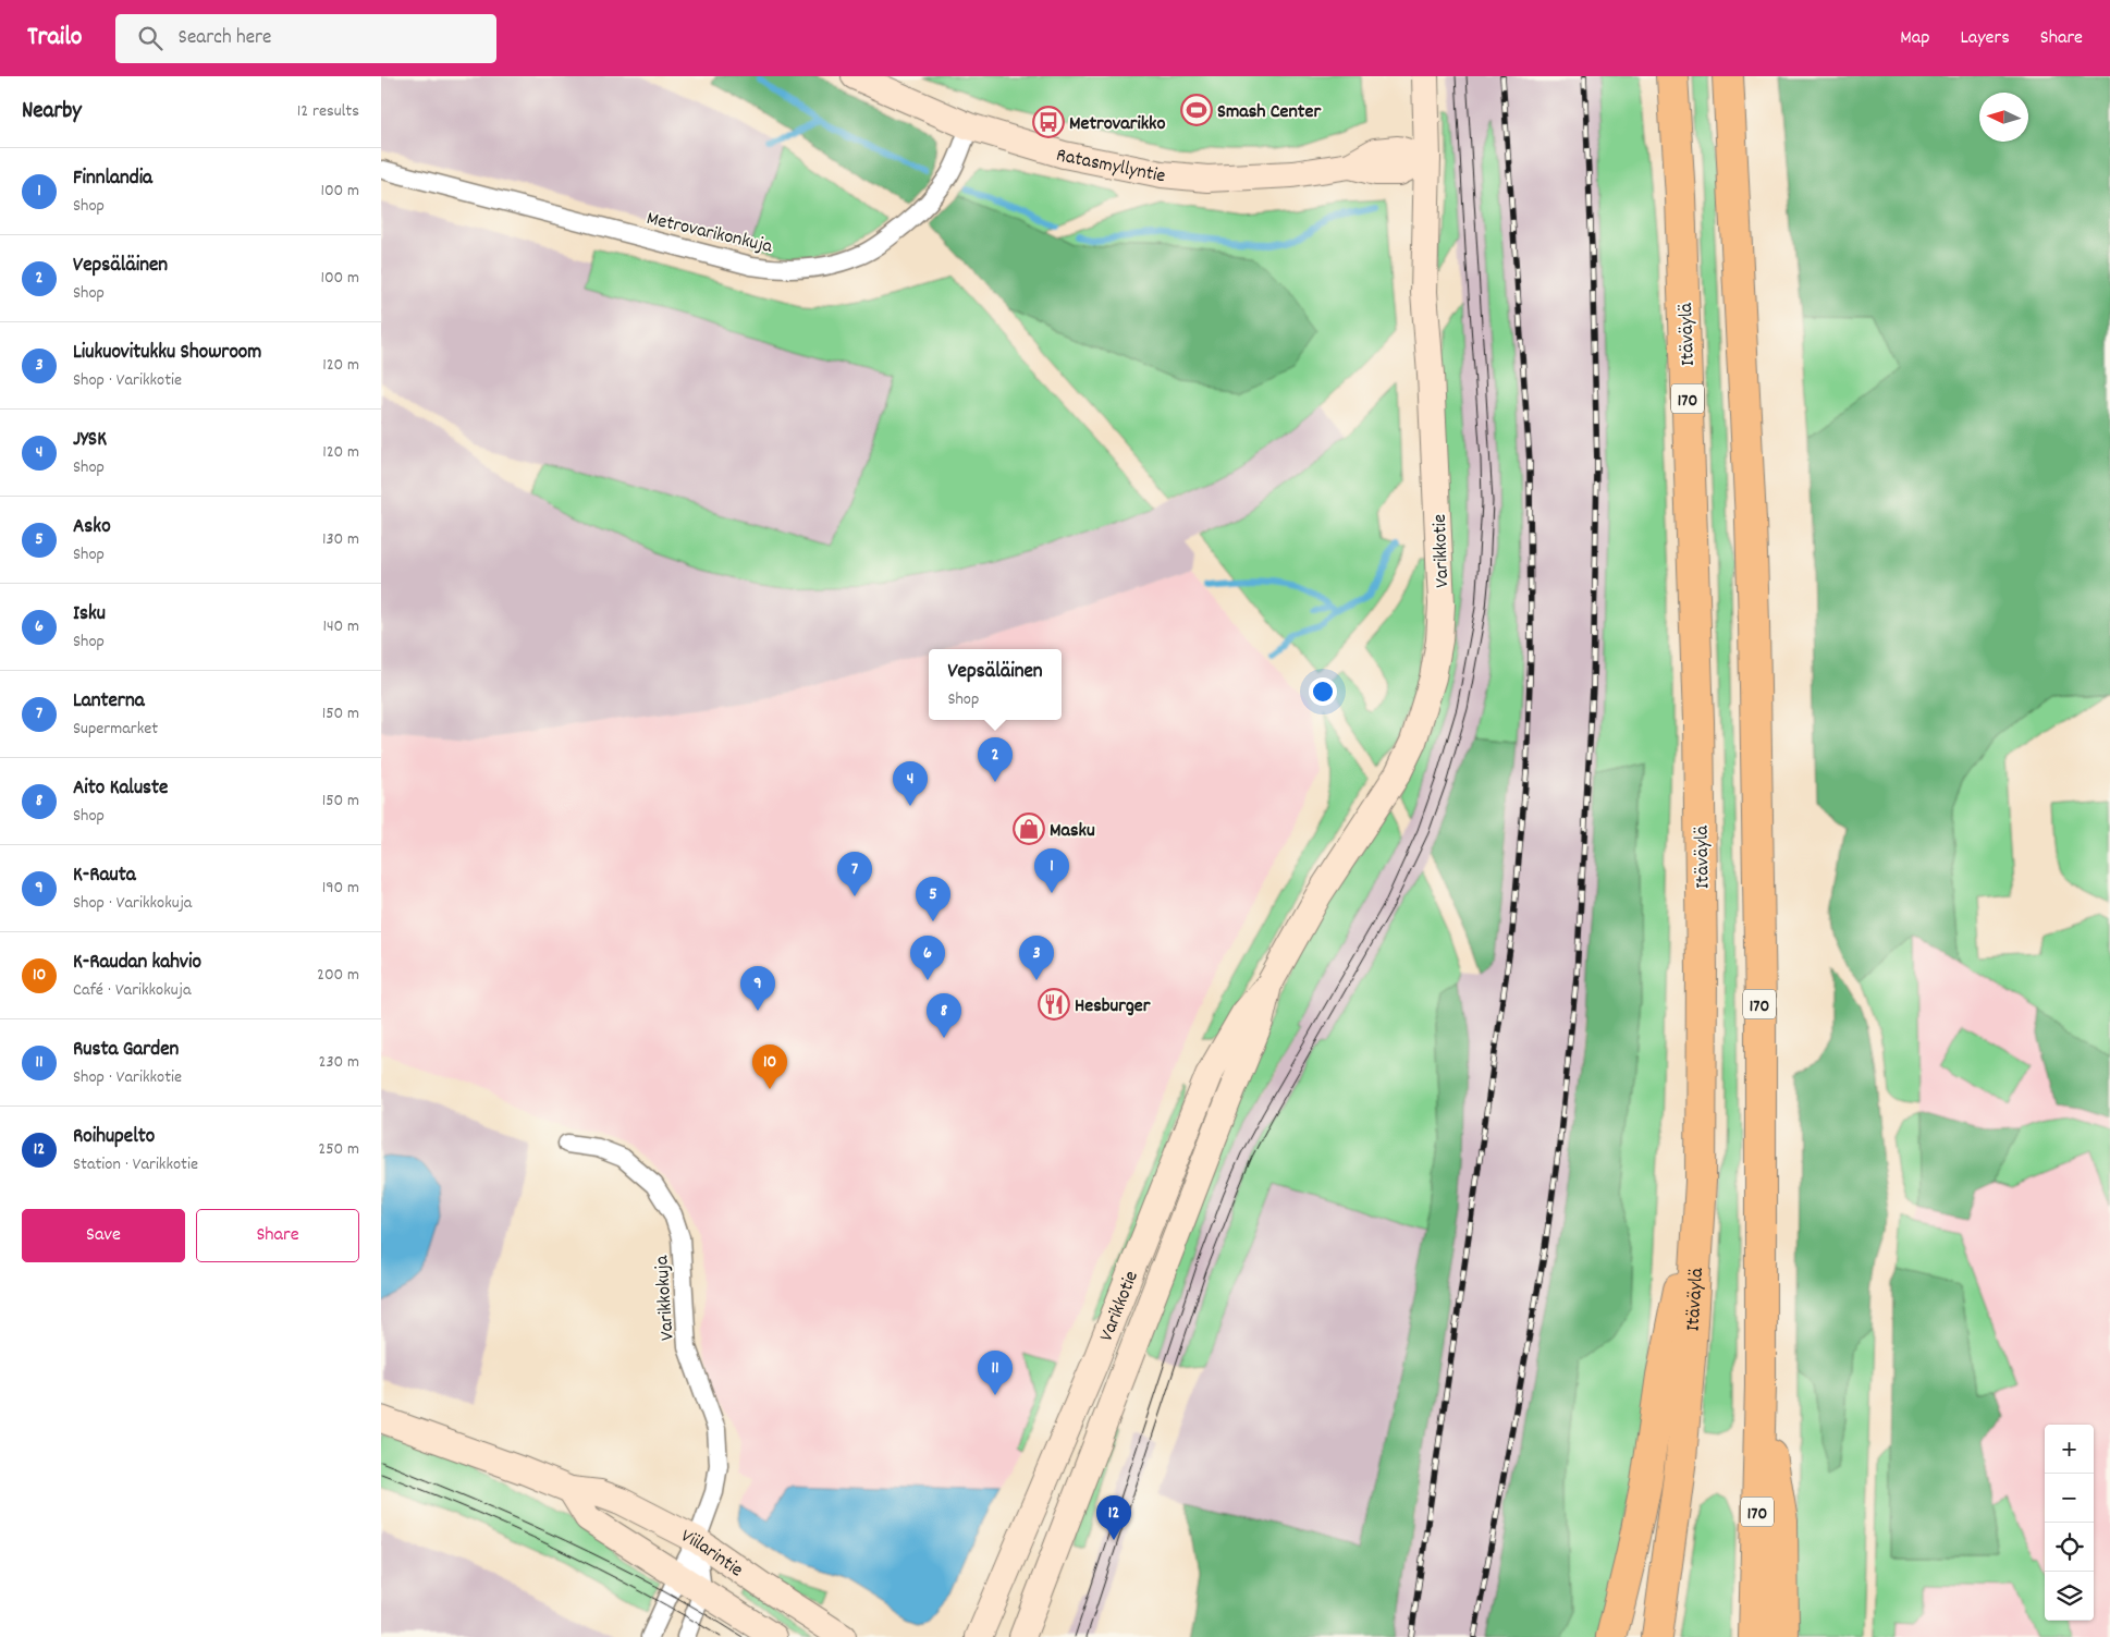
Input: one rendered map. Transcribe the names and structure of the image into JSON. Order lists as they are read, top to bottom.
{
  "streets": {
    "highway": ["Itäväylä", "170"],
    "main road": ["Ratasmyllyntie", "Varikkotie", "Viilarintie"],
    "street": ["Metrovarikonkuja", "Varikkokuja"]
  },
  "crossings": [
    ["Ratasmyllyntie", "Metrovarikonkuja"],
    ["Ratasmyllyntie", "Varikkotie"],
    ["Varikkokuja", "Viilarintie"]
  ],
  "places": {
    "sports": ["Smash Center"],
    "bus stop": ["Metrovarikko"],
    "shop": ["Masku"],
    "restaurant": ["Hesburger"]
  },
  "north": "left",
  "page": {
    "header": "Trailo",
    "search": "Search here",
    "nav": ["Map", "Layers", "Share"],
    "heading": ["Nearby", "12 results"],
    "list": [
      {
        "mark": "1",
        "name": "Finnlandia",
        "note": "Shop",
        "value": "100 m"
      },
      {
        "mark": "2",
        "name": "Vepsäläinen",
        "note": "Shop",
        "value": "100 m"
      },
      {
        "mark": "3",
        "name": "Liukuovitukku Showroom",
        "note": "Shop · Varikkotie",
        "value": "120 m"
      },
      {
        "mark": "4",
        "name": "JYSK",
        "note": "Shop",
        "value": "120 m"
      },
      {
        "mark": "5",
        "name": "Asko",
        "note": "Shop",
        "value": "130 m"
      },
      {
        "mark": "6",
        "name": "Isku",
        "note": "Shop",
        "value": "140 m"
      },
      {
        "mark": "7",
        "name": "Lanterna",
        "note": "Supermarket",
        "value": "150 m"
      },
      {
        "mark": "8",
        "name": "Aito Kaluste",
        "note": "Shop",
        "value": "150 m"
      },
      {
        "mark": "9",
        "name": "K-Rauta",
        "note": "Shop · Varikkokuja",
        "value": "190 m"
      },
      {
        "mark": "10",
        "name": "K-Raudan kahvio",
        "note": "Café · Varikkokuja",
        "value": "200 m"
      },
      {
        "mark": "11",
        "name": "Rusta Garden",
        "note": "Shop · Varikkotie",
        "value": "230 m"
      },
      {
        "mark": "12",
        "name": "Roihupelto",
        "note": "Station · Varikkotie",
        "value": "250 m"
      }
    ],
    "popup": ["Vepsäläinen", "Shop"],
    "pins": [
      "2",
      "4",
      "1",
      "7",
      "5",
      "3",
      "6",
      "9",
      "8",
      "10",
      "11",
      "12"
    ],
    "buttons": ["Save", "Share"],
    "map_buttons": ["+", "−"]
  }
}
